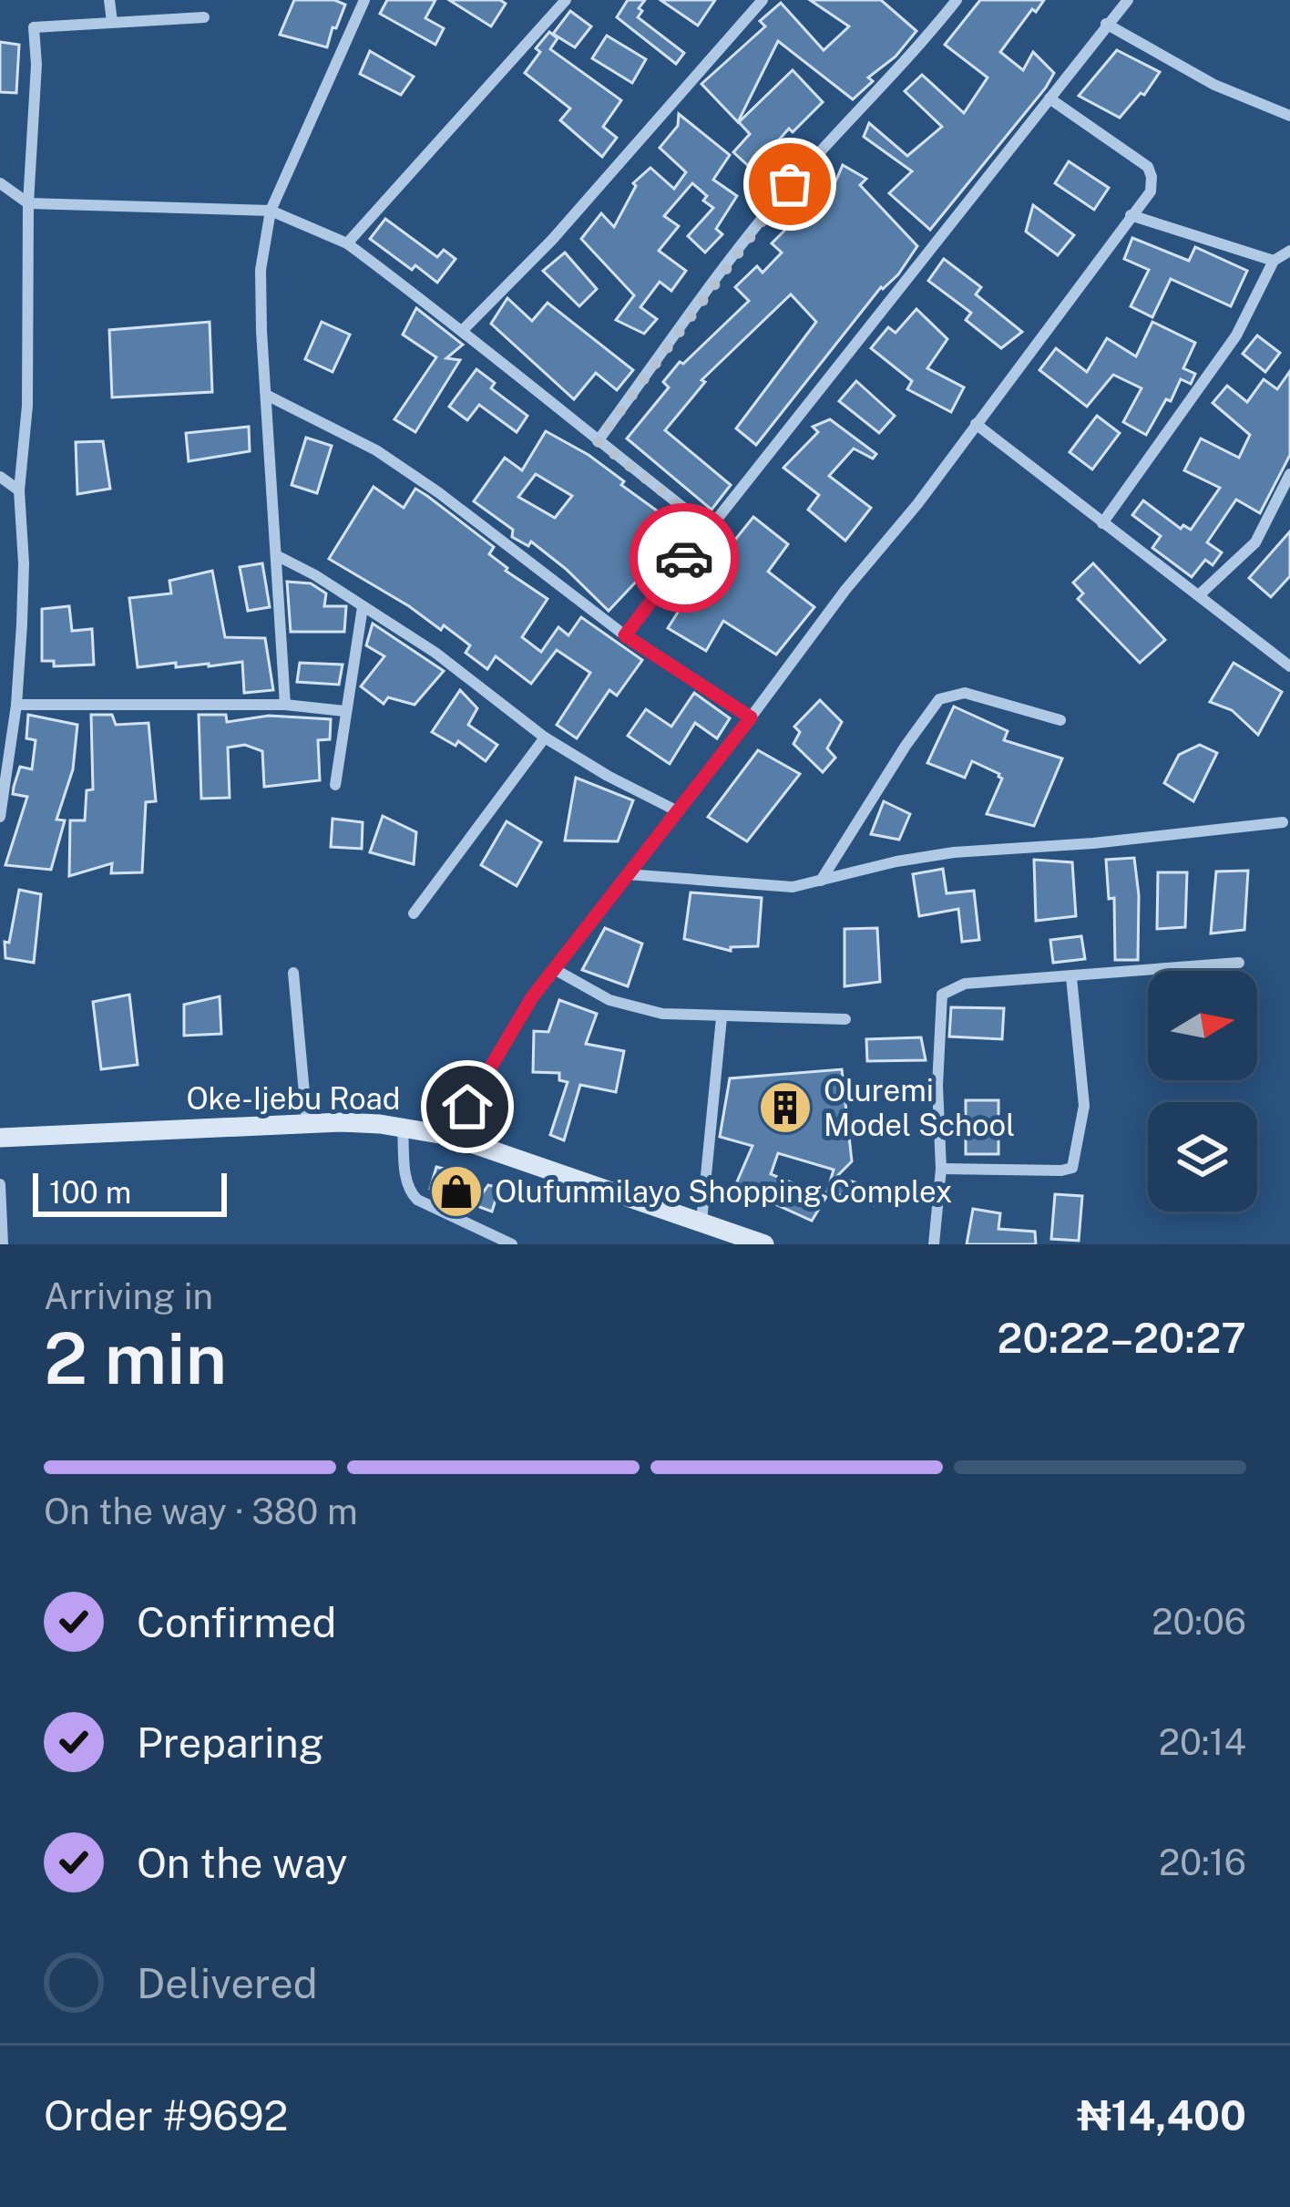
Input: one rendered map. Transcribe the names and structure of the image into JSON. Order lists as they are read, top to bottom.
{
  "streets": {
    "main road": ["Oke-Ijebu Road"]
  },
  "places": {
    "building": ["Oluremi Model School"],
    "shop": ["Olufunmilayo Shopping Complex"]
  },
  "scale_bar": "100 m",
  "north": "right",
  "page": {
    "scale": "100 m",
    "heading": ["2 min", "Arriving in", "20:22–20:27"],
    "panel": ["Order #9692", "₦14,400"],
    "bar": "On the way · 380 m",
    "list": [
      ["Confirmed", "20:06"],
      ["Preparing", "20:14"],
      ["On the way", "20:16"],
      "Delivered"
    ]
  }
}
